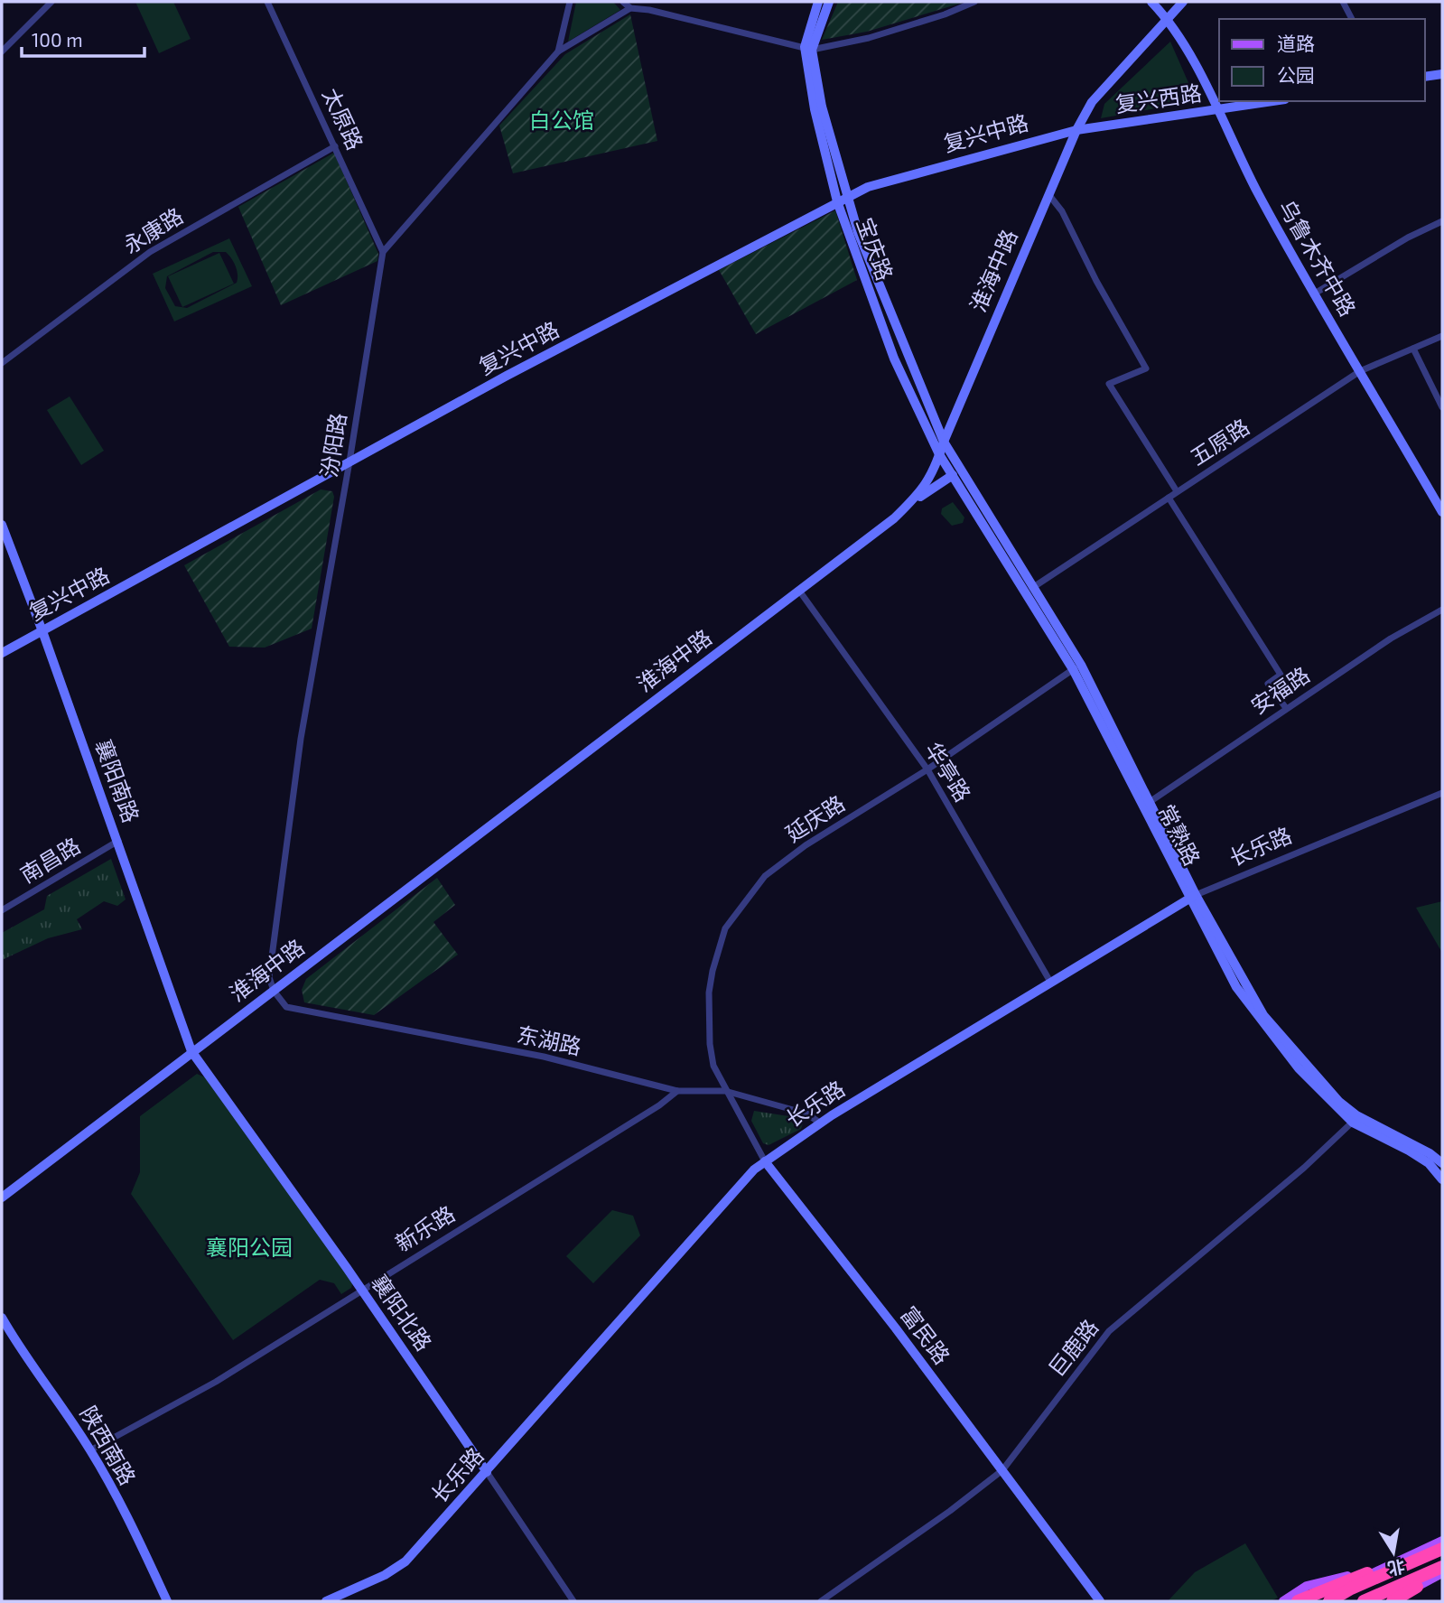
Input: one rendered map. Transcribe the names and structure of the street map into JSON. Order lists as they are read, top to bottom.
{
  "streets": {
    "main road": [
      "复兴西路",
      "复兴中路",
      "宝庆路",
      "乌鲁木齐中路",
      "淮海中路",
      "襄阳南路",
      "常熟路",
      "长乐路",
      "襄阳北路",
      "富民路",
      "陕西南路"
    ],
    "street": [
      "太原路",
      "永康路",
      "五原路",
      "汾阳路",
      "安福路",
      "华亭路",
      "延庆路",
      "南昌路",
      "东湖路",
      "新乐路",
      "巨鹿路"
    ]
  },
  "crossings": [
    ["复兴西路", "复兴中路"],
    ["复兴西路", "乌鲁木齐中路"],
    ["复兴西路", "淮海中路"],
    ["太原路", "永康路"],
    ["太原路", "汾阳路"],
    ["复兴中路", "宝庆路"],
    ["复兴中路", "淮海中路"],
    ["复兴中路", "汾阳路"],
    ["复兴中路", "襄阳南路"],
    ["宝庆路", "淮海中路"],
    ["宝庆路", "常熟路"],
    ["乌鲁木齐中路", "淮海中路"],
    ["乌鲁木齐中路", "五原路"],
    ["淮海中路", "汾阳路"],
    ["淮海中路", "华亭路"],
    ["淮海中路", "襄阳南路"],
    ["淮海中路", "常熟路"],
    ["淮海中路", "东湖路"],
    ["淮海中路", "襄阳北路"],
    ["五原路", "常熟路"],
    ["汾阳路", "东湖路"],
    ["安福路", "常熟路"],
    ["华亭路", "延庆路"],
    ["华亭路", "长乐路"],
    ["襄阳南路", "南昌路"],
    ["襄阳南路", "襄阳北路"],
    ["延庆路", "常熟路"],
    ["延庆路", "东湖路"],
    ["延庆路", "富民路"],
    ["常熟路", "长乐路"],
    ["常熟路", "巨鹿路"],
    ["长乐路", "东湖路"],
    ["长乐路", "襄阳北路"],
    ["长乐路", "富民路"],
    ["东湖路", "新乐路"],
    ["东湖路", "富民路"],
    ["新乐路", "襄阳北路"],
    ["新乐路", "陕西南路"],
    ["富民路", "巨鹿路"]
  ],
  "parks": ["白公馆", "襄阳公园"],
  "legend": ["道路", "公园"],
  "scale_bar": "100 m",
  "north": "bottom"
}
